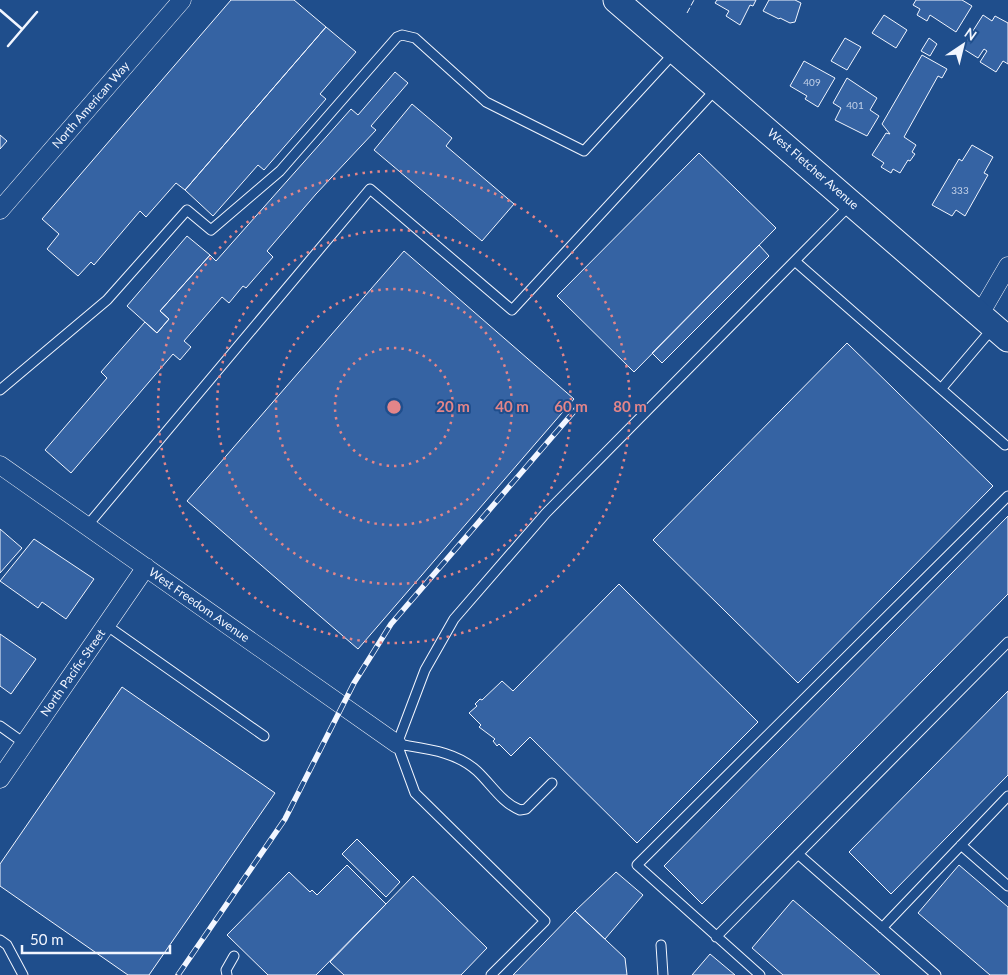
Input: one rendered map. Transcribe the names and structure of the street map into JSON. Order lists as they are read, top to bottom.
{
  "streets": {
    "street": [
      "North American Way",
      "West Fletcher Avenue",
      "West Freedom Avenue",
      "North Pacific Street"
    ]
  },
  "crossings": [
    ["West Freedom Avenue", "North Pacific Street"]
  ],
  "house_numbers": ["409", "401", "333"],
  "scale_bar": "50 m",
  "north": "top right",
  "rings": [
    "20 m",
    "40 m",
    "60 m",
    "80 m"
  ]
}
